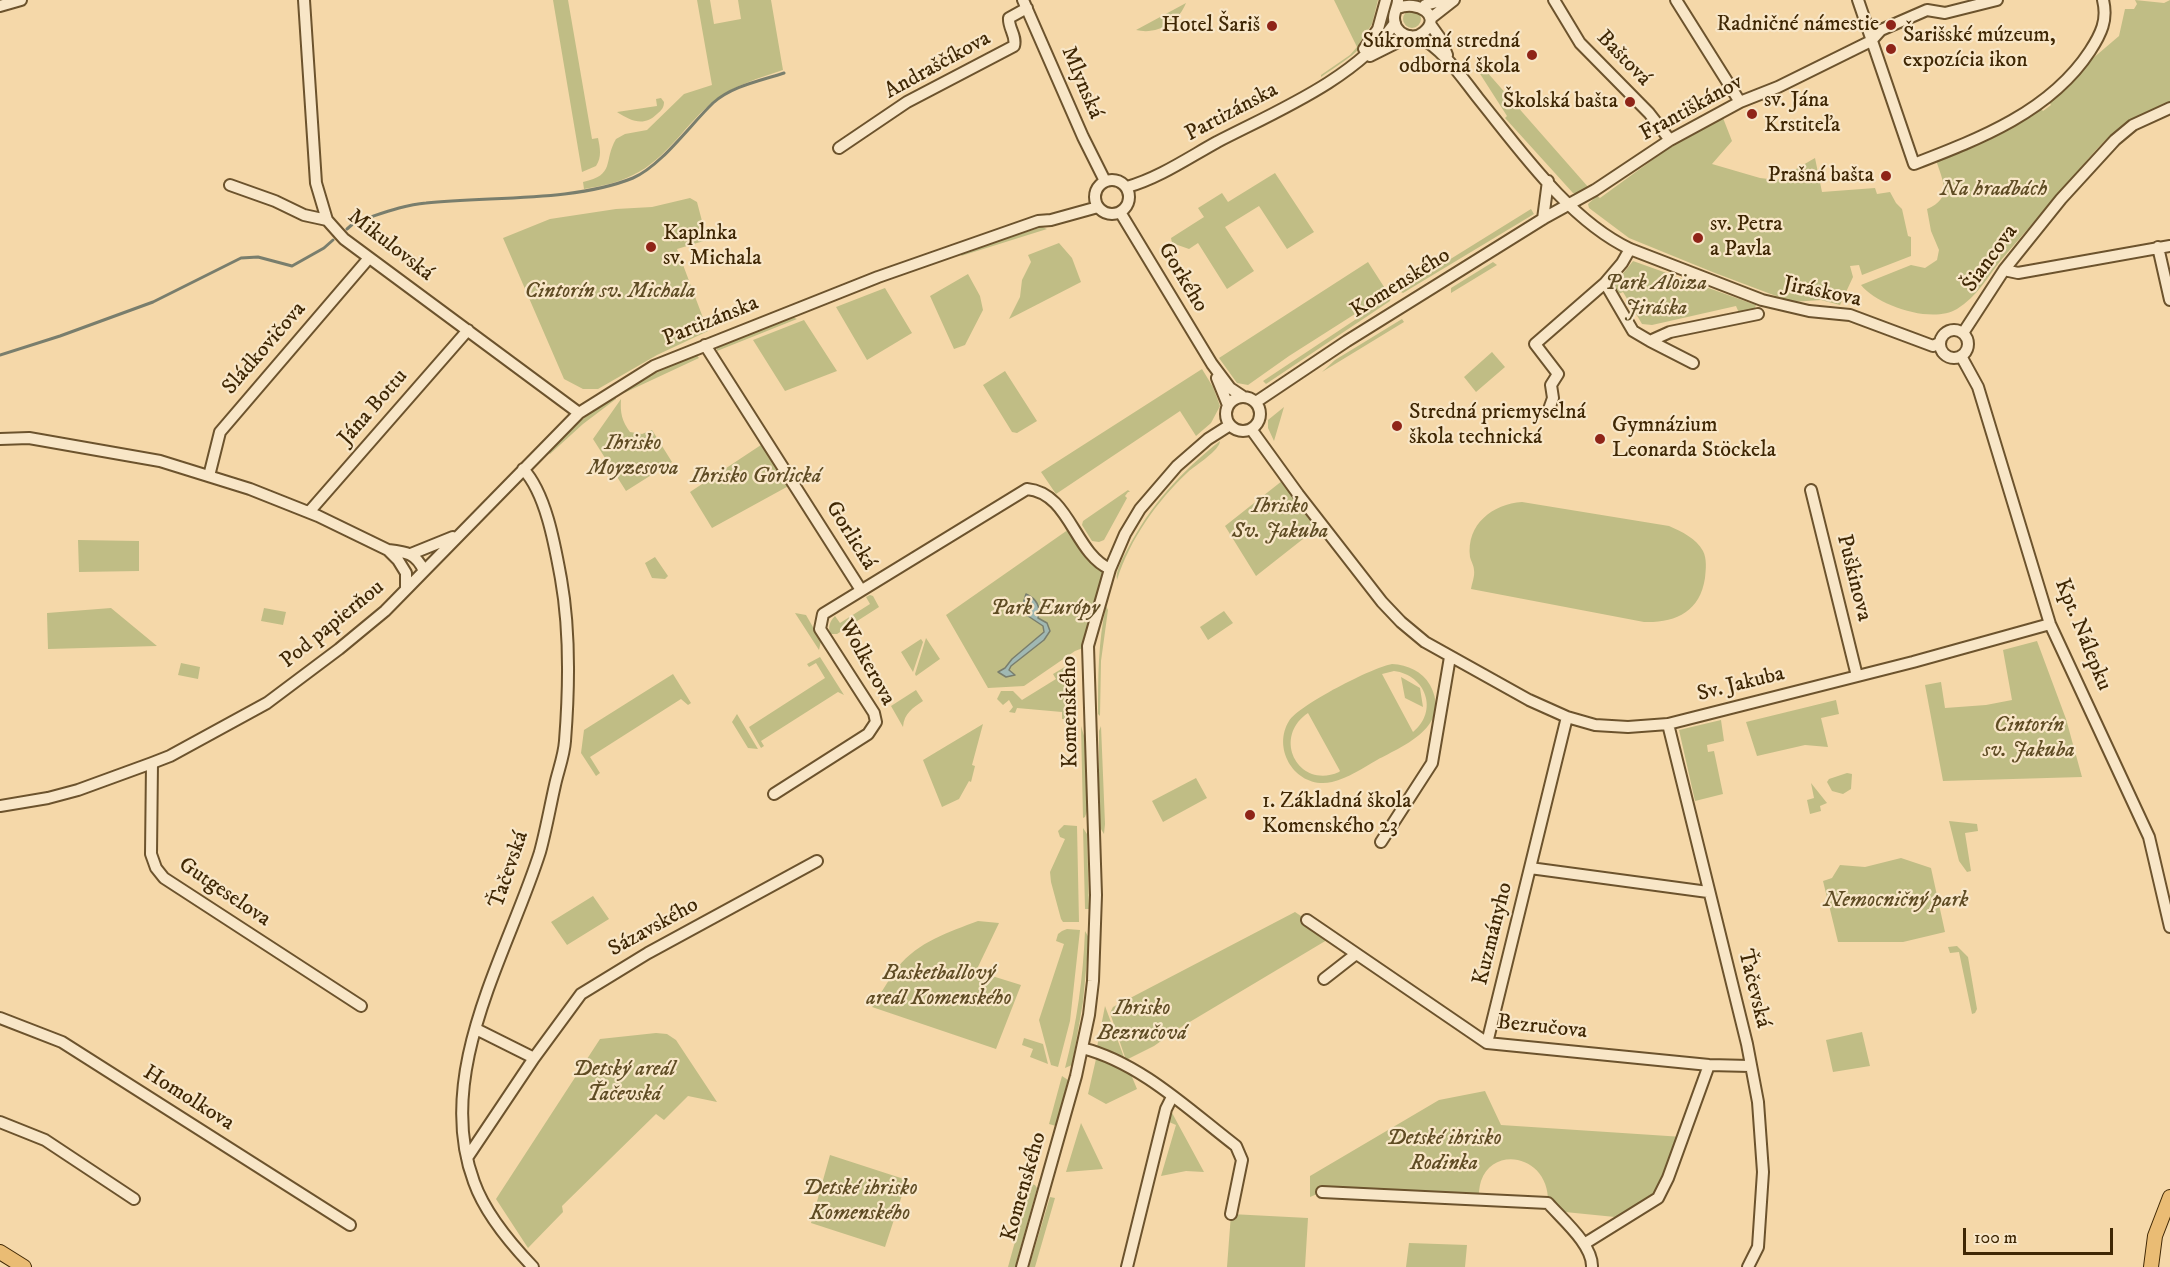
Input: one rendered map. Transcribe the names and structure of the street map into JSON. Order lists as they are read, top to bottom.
{
  "streets": {
    "street": [
      "Baštová",
      "Andraščíkova",
      "Mlynská",
      "Františkánov",
      "Partizánska",
      "Mikulovská",
      "Šiancova",
      "Gorkého",
      "Komenského",
      "Jiráskova",
      "Sládkovičova",
      "Jána Bottu",
      "Gorlická",
      "Puškinova",
      "Pod papierňou",
      "Kpt. Nálepku",
      "Wolkerova",
      "Sv. Jakuba",
      "Ťačevská",
      "Gutgeselova",
      "Sázavského",
      "Kuzmányho",
      "Bezručova",
      "Homolkova"
    ]
  },
  "crossings": [
    ["Baštová", "Františkánov"],
    ["Andraščíkova", "Mlynská"],
    ["Mlynská", "Partizánska"],
    ["Mlynská", "Gorkého"],
    ["Františkánov", "Komenského"],
    ["Františkánov", "Jiráskova"],
    ["Partizánska", "Mikulovská"],
    ["Partizánska", "Gorkého"],
    ["Partizánska", "Jiráskova"],
    ["Partizánska", "Gorlická"],
    ["Partizánska", "Pod papierňou"],
    ["Partizánska", "Ťačevská"],
    ["Mikulovská", "Sládkovičova"],
    ["Mikulovská", "Jána Bottu"],
    ["Šiancova", "Jiráskova"],
    ["Šiancova", "Kpt. Nálepku"],
    ["Gorkého", "Komenského"],
    ["Gorkého", "Sv. Jakuba"],
    ["Komenského", "Jiráskova"],
    ["Komenského", "Gorlická"],
    ["Komenského", "Sv. Jakuba"],
    ["Jiráskova", "Kpt. Nálepku"],
    ["Sládkovičova", "Pod papierňou"],
    ["Jána Bottu", "Pod papierňou"],
    ["Gorlická", "Wolkerova"],
    ["Puškinova", "Sv. Jakuba"],
    ["Pod papierňou", "Gutgeselova"],
    ["Kpt. Nálepku", "Sv. Jakuba"],
    ["Sv. Jakuba", "Ťačevská"],
    ["Sv. Jakuba", "Kuzmányho"],
    ["Ťačevská", "Sázavského"],
    ["Ťačevská", "Kuzmányho"],
    ["Ťačevská", "Bezručova"],
    ["Kuzmányho", "Bezručova"]
  ],
  "parks": [
    "Na hradbách",
    "Park Aloiza Jiráska",
    "Cintorín sv. Michala",
    "Ihrisko Moyzesova",
    "Ihrisko Gorlická",
    "Ihrisko Sv. Jakuba",
    "Park Európy",
    "Cintorín sv. Jakuba",
    "Nemocničný park",
    "Basketballový areál Komenského",
    "Ihrisko Bezručová",
    "Detský areál Ťačevská",
    "Detské ihrisko Rodinka",
    "Detské ihrisko Komenského"
  ],
  "places": [
    "Radničné námestie",
    "Hotel Šariš",
    "Šarišské múzeum, expozícia ikon",
    "Súkromná stredná odborná škola",
    "Školská bašta",
    "sv. Jána Krstiteľa",
    "Prašná bašta",
    "sv. Petra a Pavla",
    "Kaplnka sv. Michala",
    "Stredná priemyselná škola technická",
    "Gymnázium Leonarda Stöckela",
    "1. Základná škola Komenského 23"
  ],
  "scale_bar": "100 m"
}
